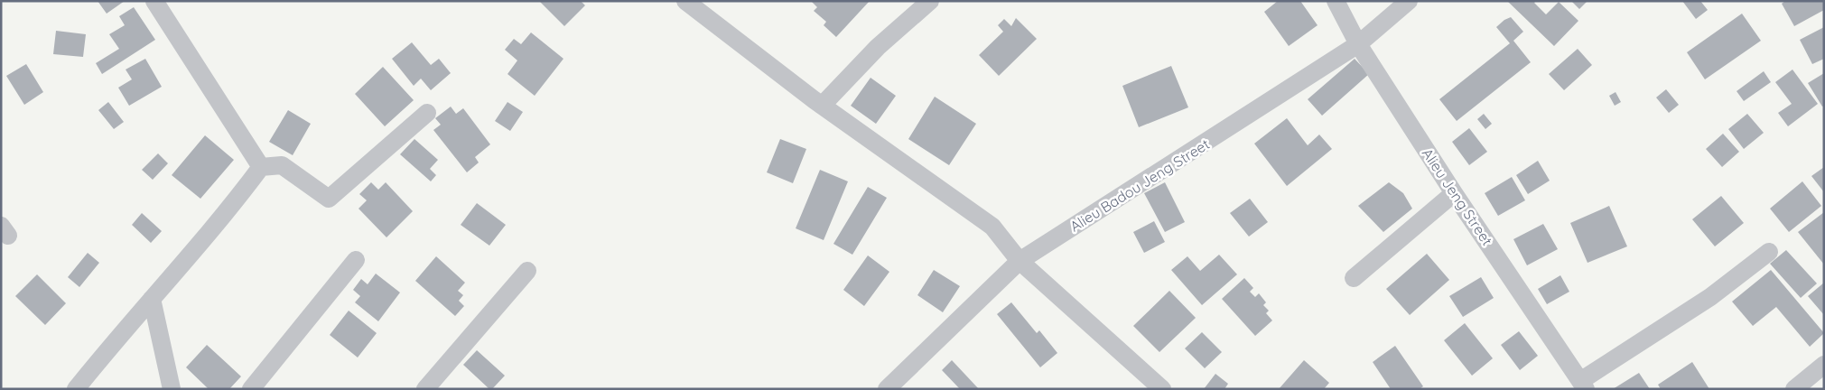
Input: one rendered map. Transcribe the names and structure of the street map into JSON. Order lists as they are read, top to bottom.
{
  "streets": {
    "street": ["Alieu Badou Jeng Street", "Alieu Jeng Street"]
  },
  "crossings": [
    ["Alieu Badou Jeng Street", "Alieu Jeng Street"]
  ]
}
